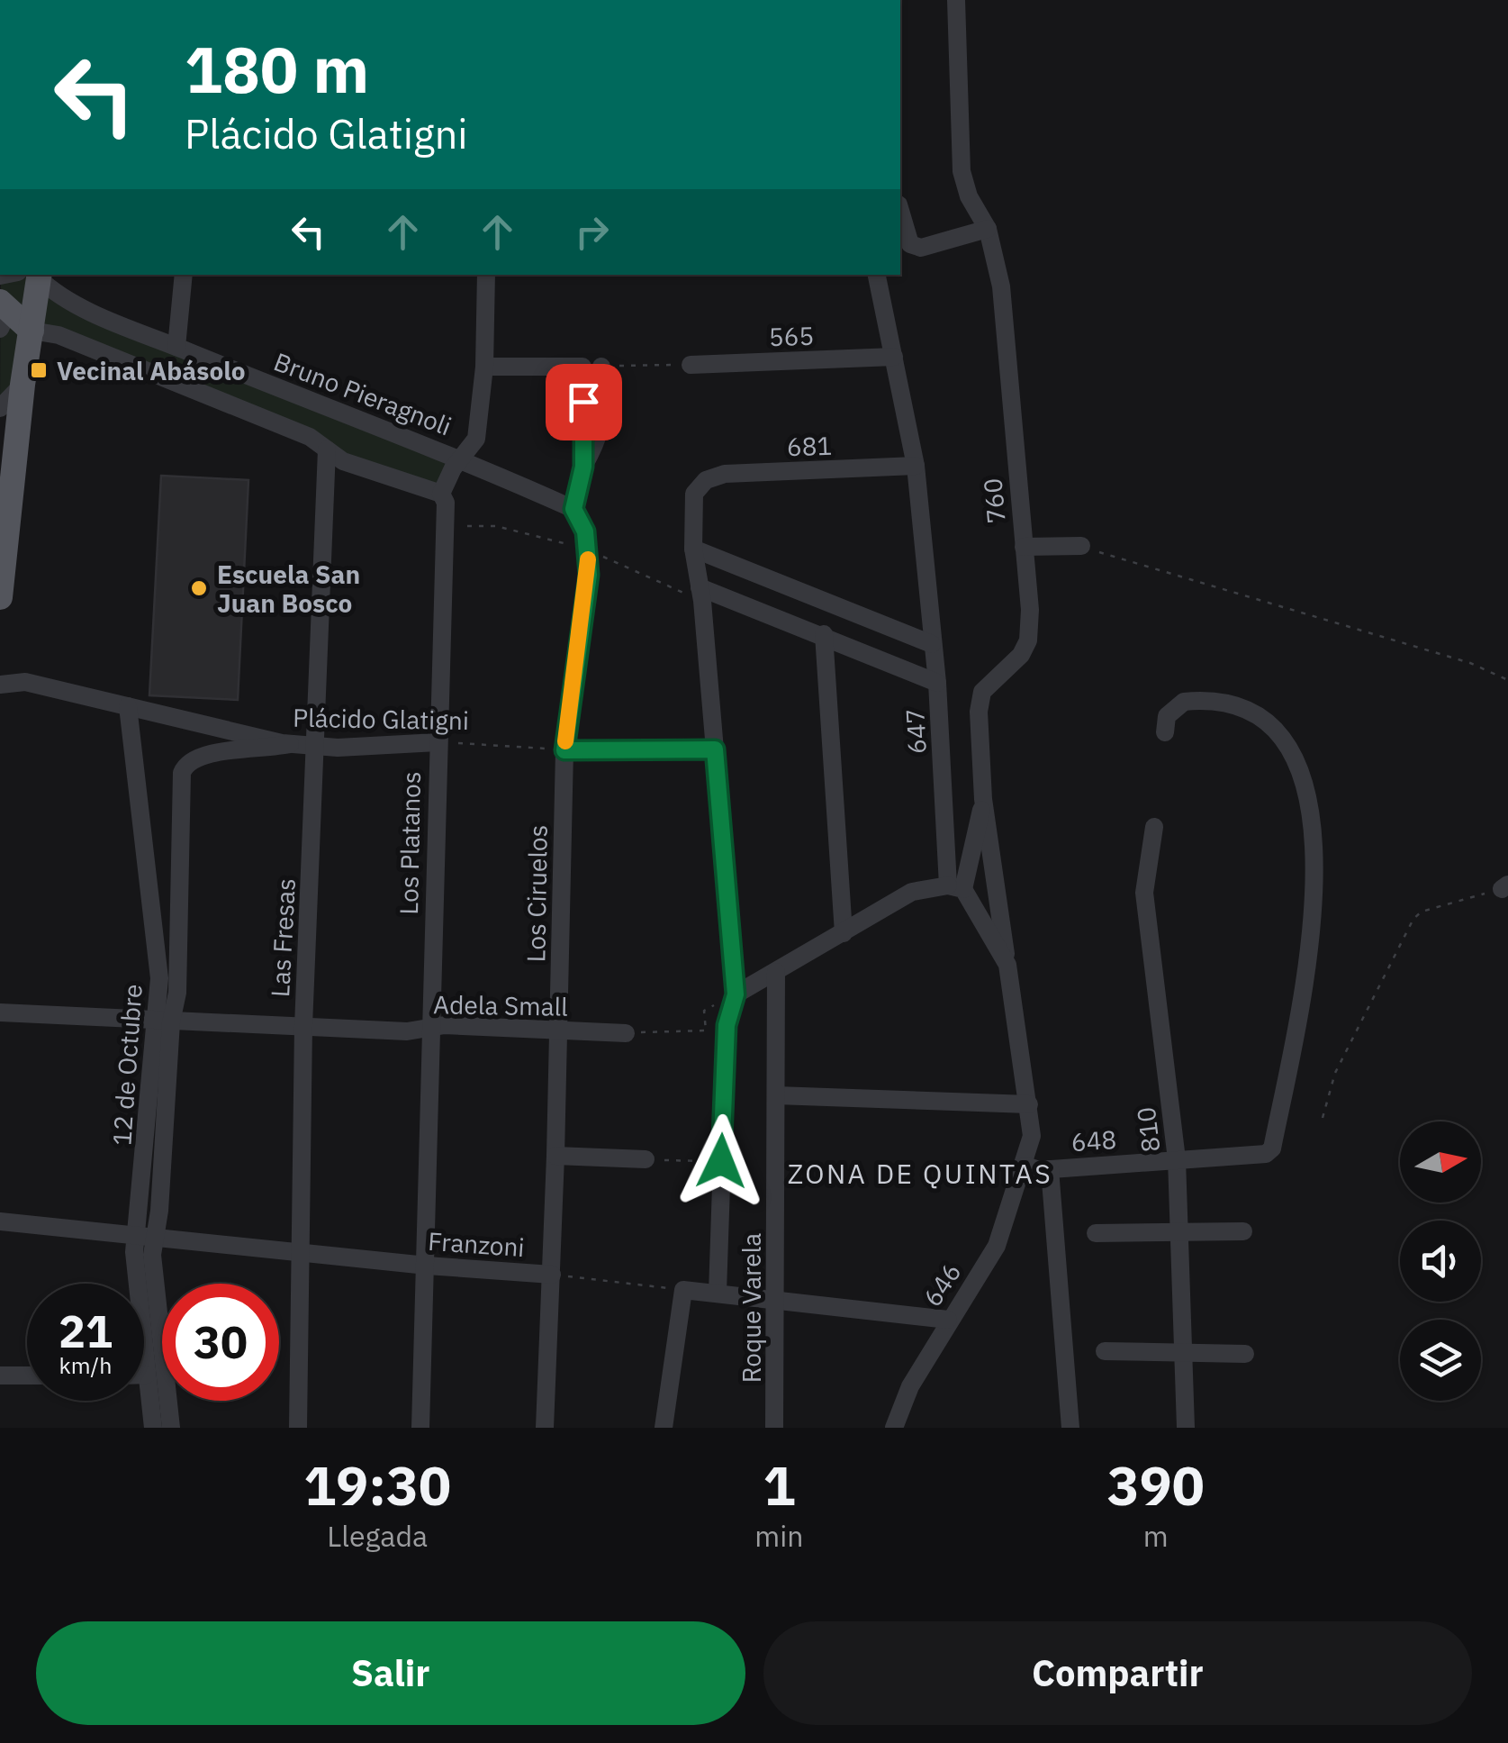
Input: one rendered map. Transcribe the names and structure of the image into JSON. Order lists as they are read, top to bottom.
{
  "streets": {
    "street": [
      "565",
      "Bruno Pieragnoli",
      "681",
      "760",
      "Plácido Glatigni",
      "647",
      "Los Platanos",
      "Los Ciruelos",
      "Las Fresas",
      "Adela Small",
      "12 de Octubre",
      "810",
      "648",
      "Franzoni",
      "646",
      "Roque Varela"
    ]
  },
  "crossings": [
    ["565", "647"],
    ["Bruno Pieragnoli", "Los Ciruelos"],
    ["681", "647"],
    ["760", "647"],
    ["Plácido Glatigni", "Los Platanos"],
    ["Plácido Glatigni", "Los Ciruelos"],
    ["Plácido Glatigni", "Las Fresas"],
    ["Plácido Glatigni", "12 de Octubre"],
    ["647", "648"],
    ["647", "646"],
    ["Los Platanos", "Adela Small"],
    ["Los Platanos", "Franzoni"],
    ["Los Ciruelos", "Adela Small"],
    ["Los Ciruelos", "Franzoni"],
    ["Las Fresas", "Adela Small"],
    ["Las Fresas", "Franzoni"],
    ["Adela Small", "12 de Octubre"],
    ["12 de Octubre", "Franzoni"],
    ["810", "648"],
    ["648", "646"]
  ],
  "districts": ["ZONA DE QUINTAS"],
  "places": {
    "transit": ["Vecinal Abásolo"],
    "other": ["Escuela San Juan Bosco"]
  },
  "north": "right",
  "page": {
    "turn": ["180 m", "Plácido Glatigni"],
    "speed": "21 km/h",
    "limit": "30",
    "eta": [
      "19:30",
      "Llegada",
      "1",
      "min",
      "390",
      "m"
    ],
    "buttons": ["Salir", "Compartir"]
  }
}
